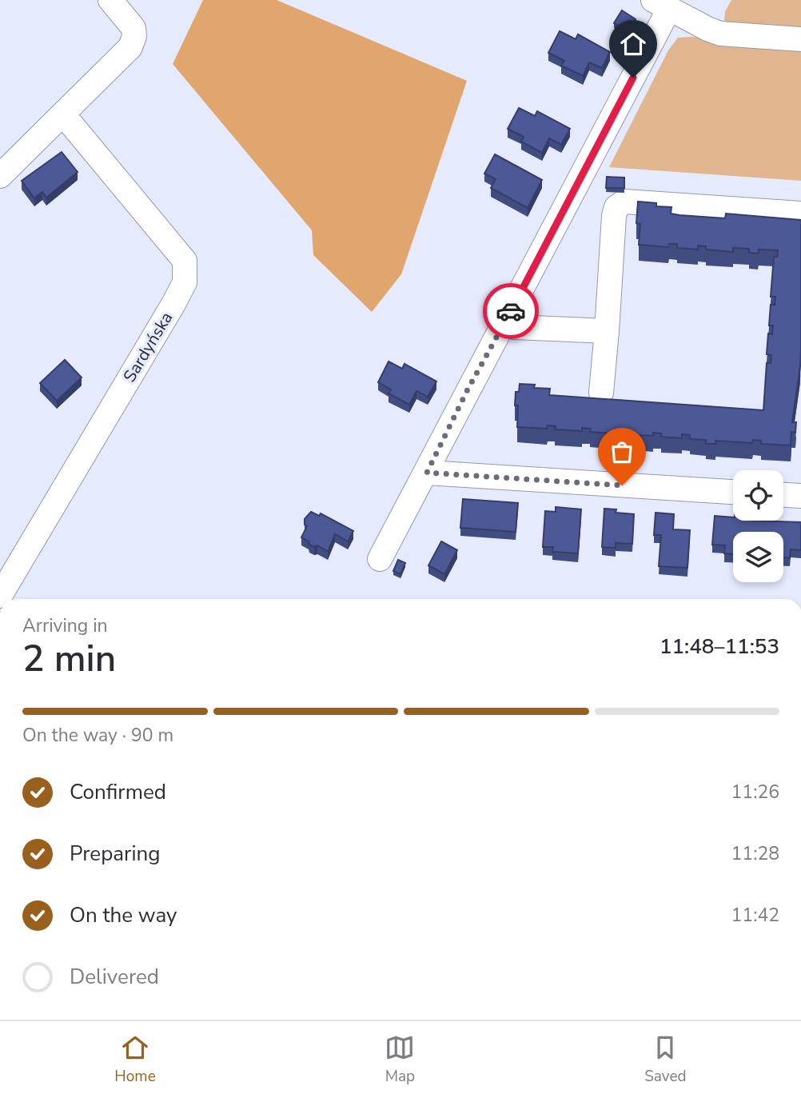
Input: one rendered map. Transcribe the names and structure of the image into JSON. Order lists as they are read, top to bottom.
{
  "streets": {
    "street": ["Sardyńska"]
  },
  "page": {
    "heading": ["2 min", "Arriving in", "11:48–11:53"],
    "bar": "On the way · 90 m",
    "list": [
      ["Confirmed", "11:26"],
      ["Preparing", "11:28"],
      ["On the way", "11:42"],
      "Delivered"
    ],
    "tabs": ["Home", "Map", "Saved"]
  }
}
